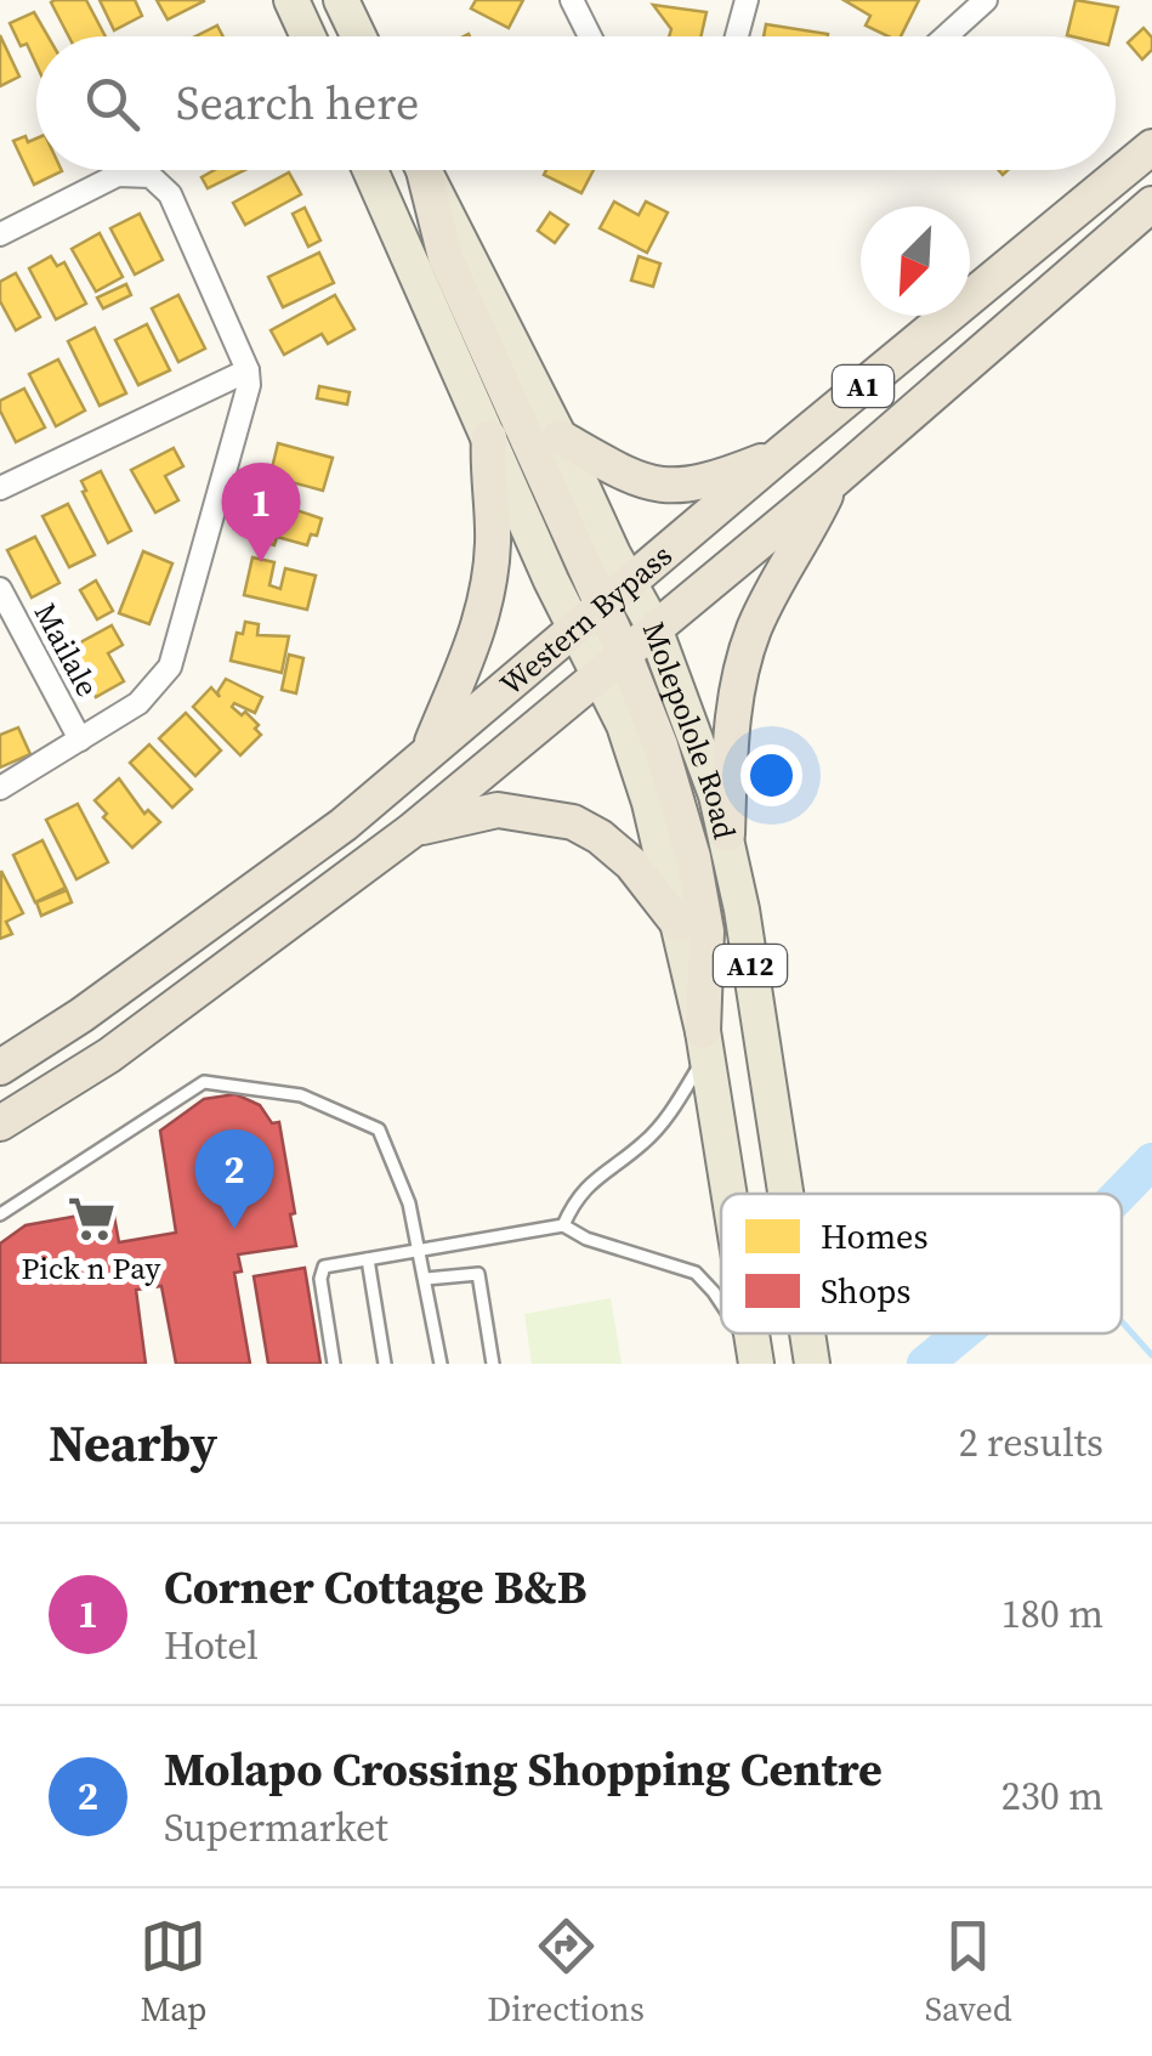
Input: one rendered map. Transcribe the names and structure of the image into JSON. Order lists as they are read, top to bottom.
{
  "streets": {
    "highway": ["A1", "Western Bypass"],
    "main road": ["Molepolole Road", "A12"],
    "street": ["Mailale"]
  },
  "crossings": [
    ["Western Bypass", "Molepolole Road"]
  ],
  "places": {
    "supermarket": ["Pick n Pay"]
  },
  "legend": ["Homes", "Shops"],
  "north": "bottom left",
  "page": {
    "search": "Search here",
    "pins": ["1", "2"],
    "heading": ["Nearby", "2 results"],
    "list": [
      {
        "mark": "1",
        "name": "Corner Cottage B&B",
        "note": "Hotel",
        "value": "180 m"
      },
      {
        "mark": "2",
        "name": "Molapo Crossing Shopping Centre",
        "note": "Supermarket",
        "value": "230 m"
      }
    ],
    "nav": ["Map", "Directions", "Saved"]
  }
}
